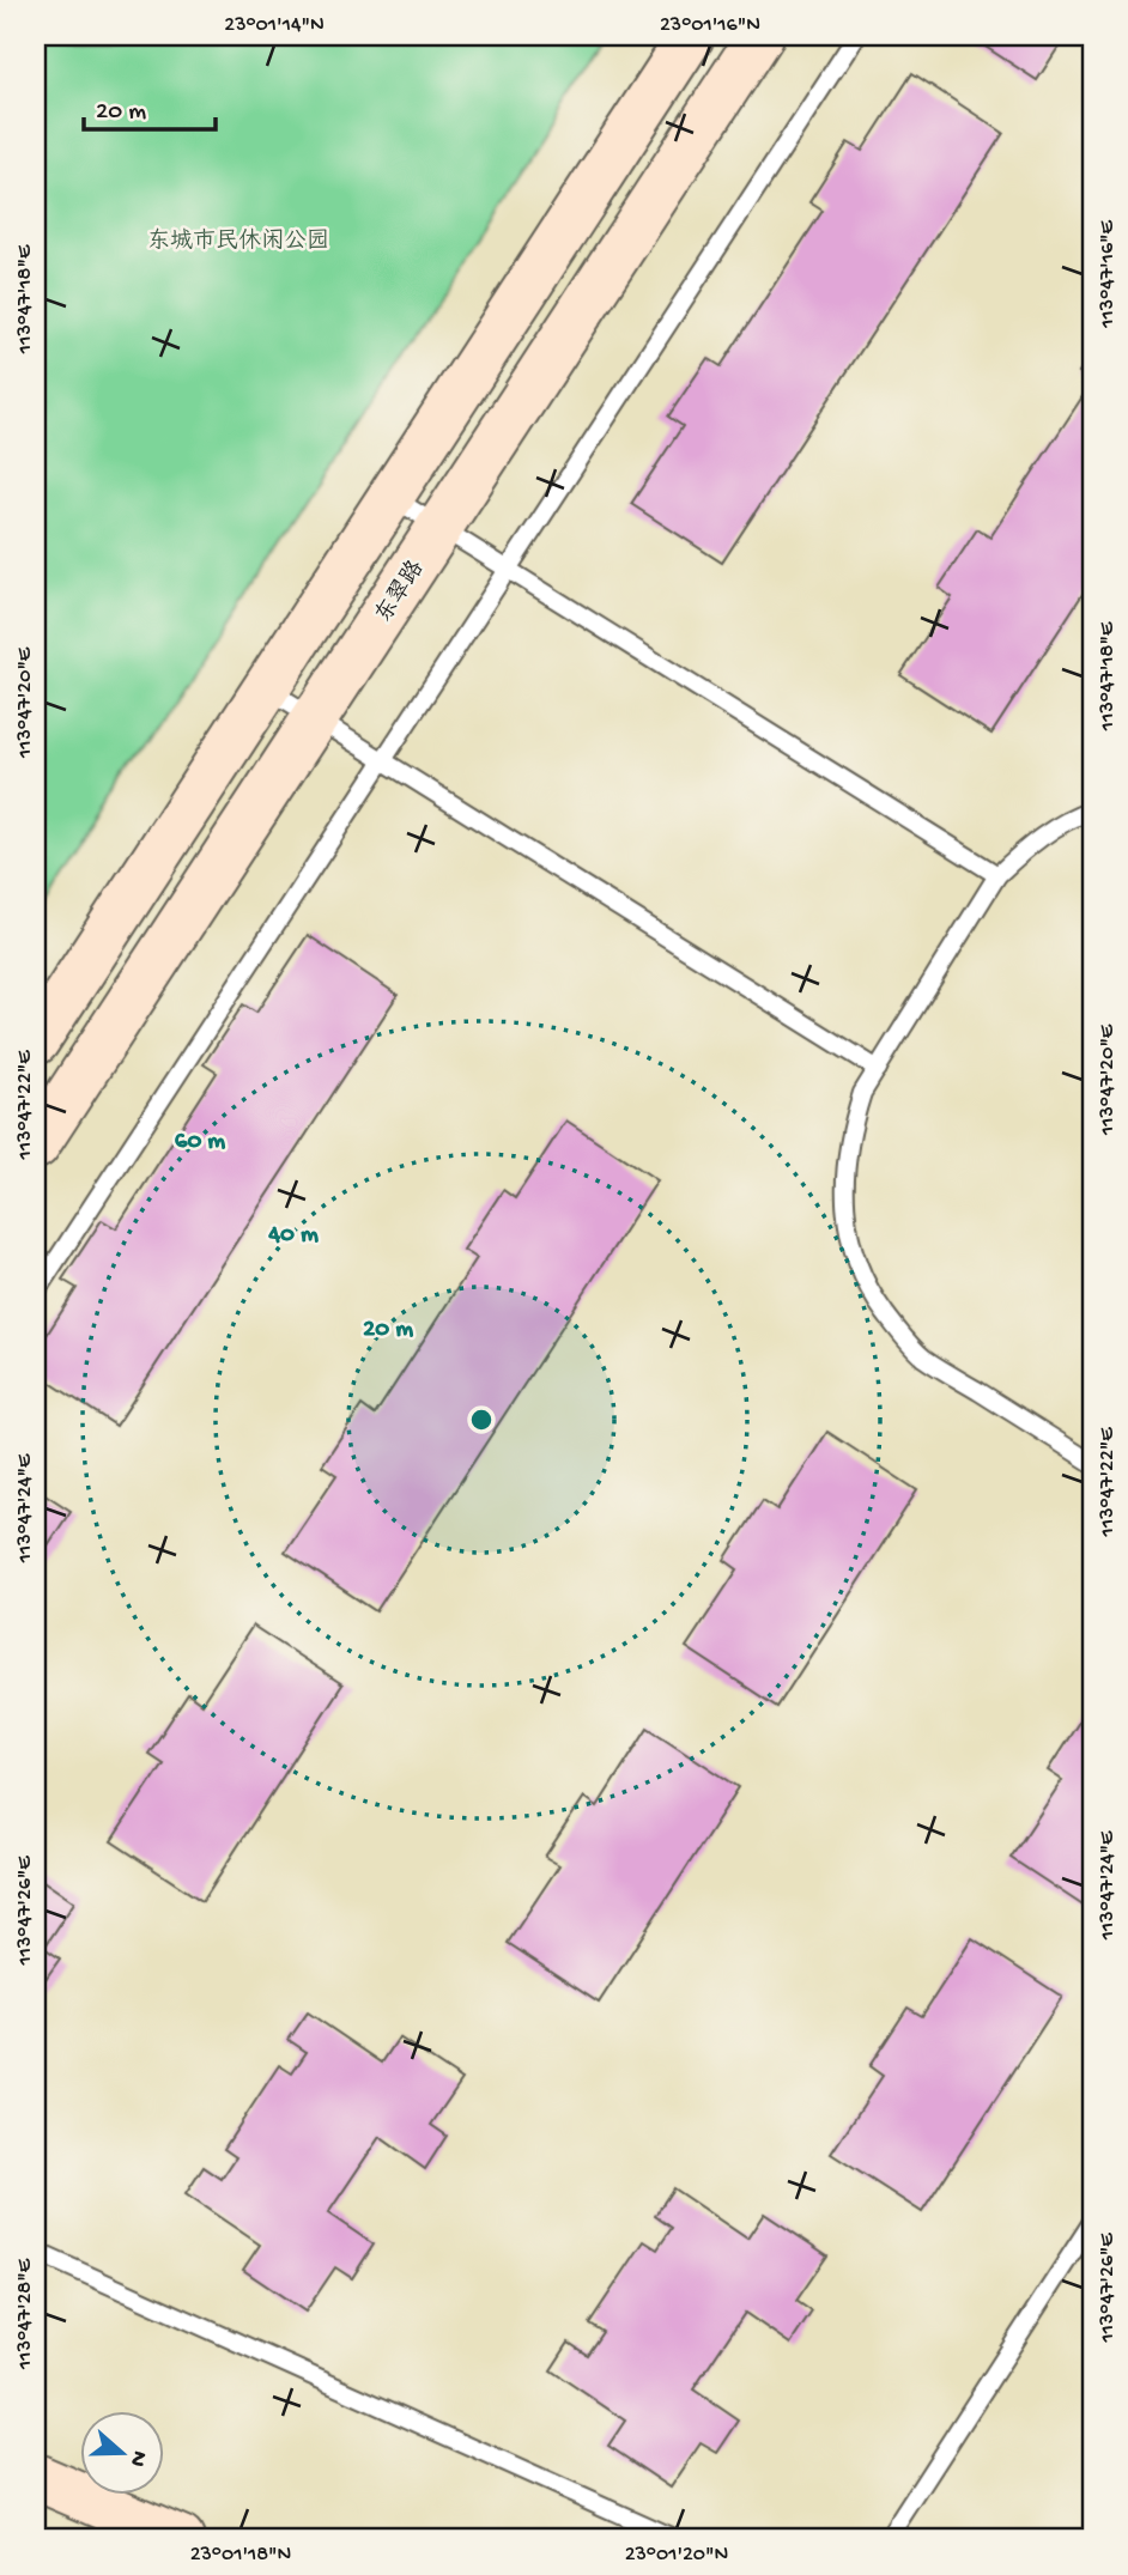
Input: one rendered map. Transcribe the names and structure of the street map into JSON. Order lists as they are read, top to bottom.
{
  "streets": {
    "street": ["东翠路"]
  },
  "parks": ["东城市民休闲公园"],
  "scale_bar": "20 m",
  "north": "right",
  "coordinates": [
    "23°01'14\"N",
    "23°01'16\"N",
    "113°47'16\"E",
    "113°47'18\"E",
    "113°47'20\"E",
    "113°47'22\"E",
    "113°47'24\"E",
    "113°47'26\"E",
    "113°47'28\"E",
    "23°01'18\"N",
    "23°01'20\"N"
  ],
  "rings": ["60 m", "40 m", "20 m"]
}
